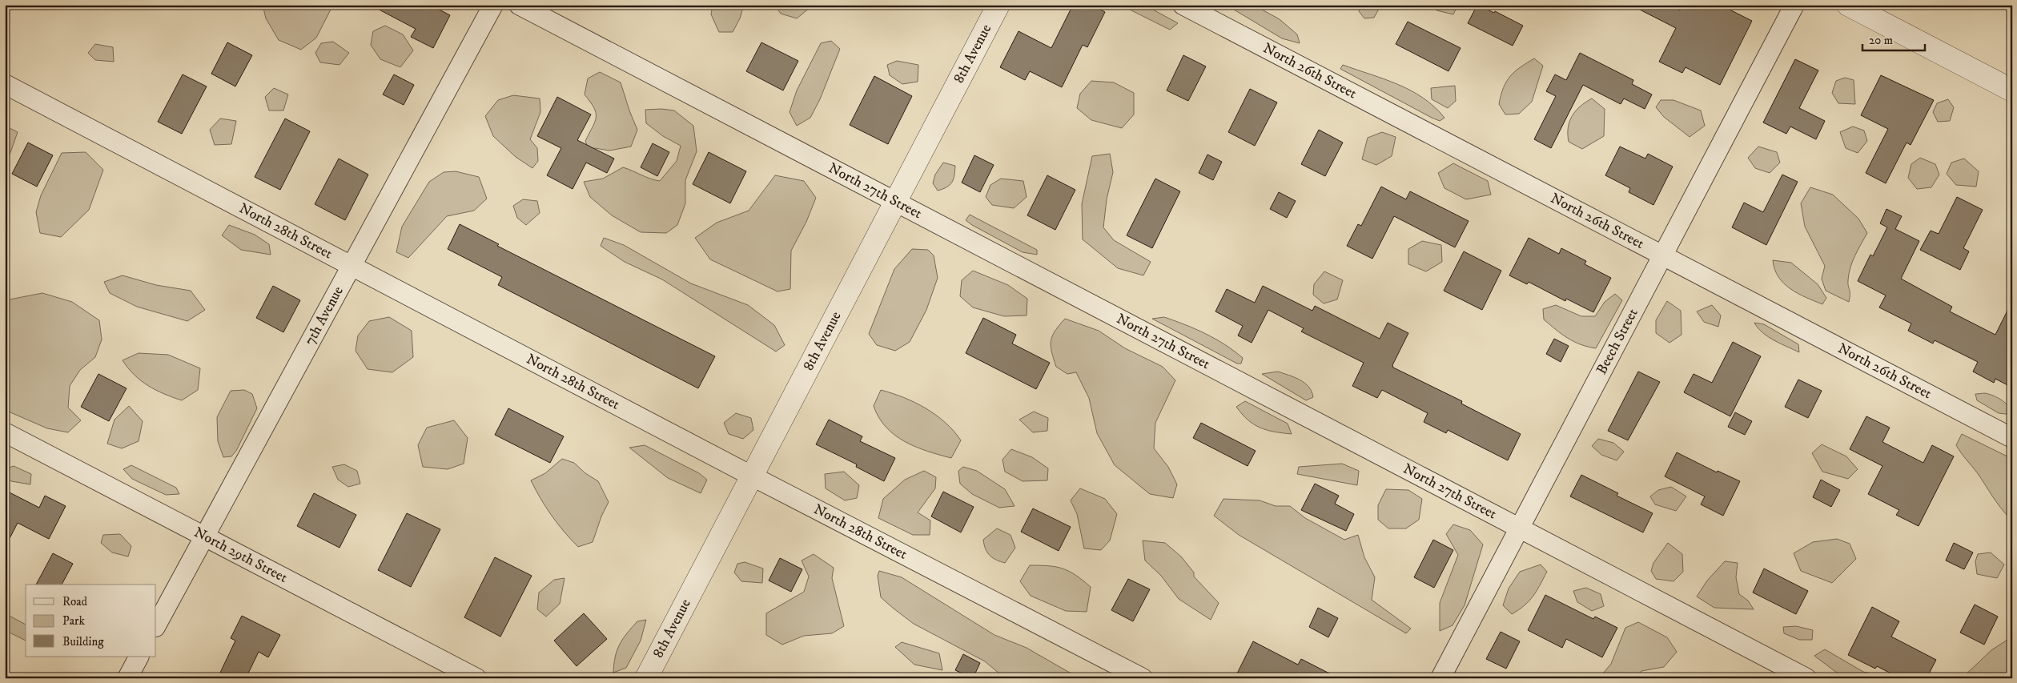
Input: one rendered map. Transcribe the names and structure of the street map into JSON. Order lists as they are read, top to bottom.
{
  "streets": {
    "street": [
      "8th Avenue",
      "North 26th Street",
      "North 27th Street",
      "North 28th Street",
      "7th Avenue",
      "Beech Street",
      "North 29th Street"
    ]
  },
  "crossings": [
    ["8th Avenue", "North 27th Street"],
    ["8th Avenue", "North 28th Street"],
    ["North 26th Street", "Beech Street"],
    ["North 27th Street", "Beech Street"],
    ["North 28th Street", "7th Avenue"],
    ["7th Avenue", "North 29th Street"]
  ],
  "legend": ["Road", "Park", "Building"],
  "scale_bar": "20 m"
}
